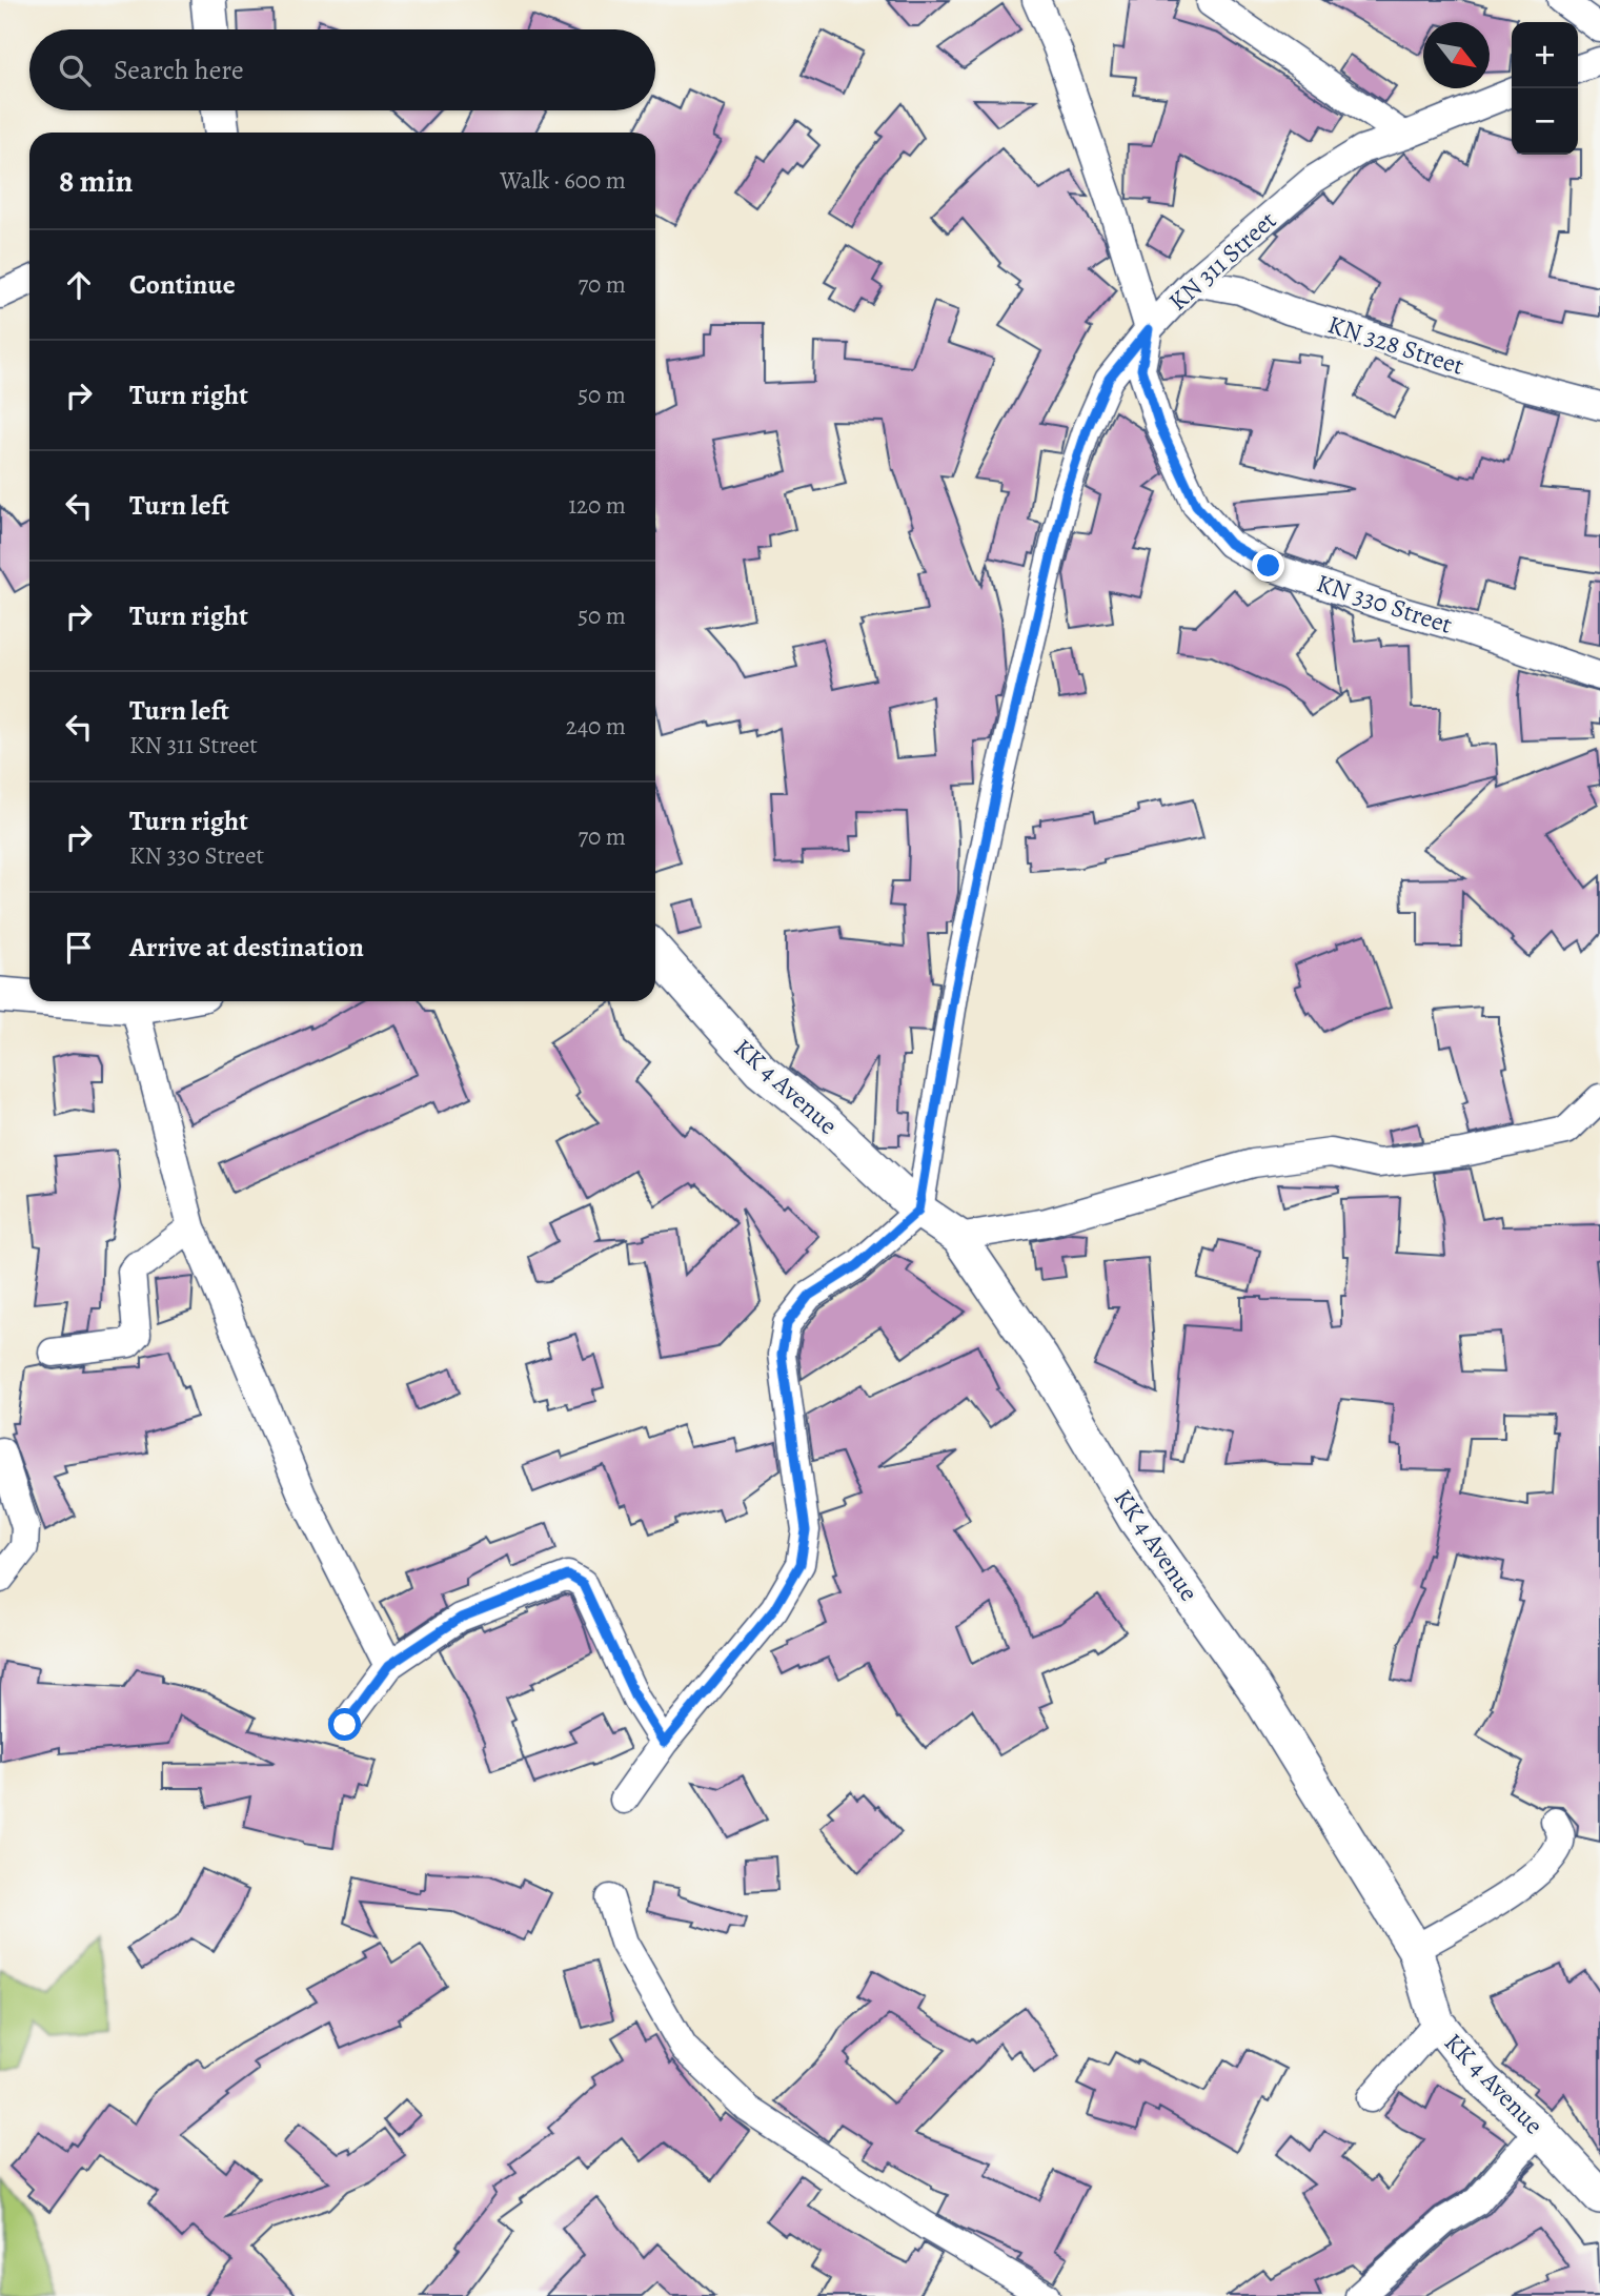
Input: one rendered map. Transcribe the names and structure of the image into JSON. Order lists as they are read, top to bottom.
{
  "streets": {
    "main road": ["KK 4 Avenue"],
    "street": ["KN 311 Street", "KN 328 Street", "KN 330 Street"]
  },
  "crossings": [
    ["KN 311 Street", "KN 328 Street"],
    ["KN 311 Street", "KN 330 Street"],
    ["KN 311 Street", "KK 4 Avenue"]
  ],
  "north": "bottom right",
  "page": {
    "map_buttons": ["+", "−"],
    "search": "Search here",
    "heading": ["8 min", "Walk · 600 m"],
    "list": [
      ["Continue", "70 m"],
      ["Turn right", "50 m"],
      ["Turn left", "120 m"],
      ["Turn right", "50 m"],
      ["Turn left", "KN 311 Street", "240 m"],
      ["Turn right", "KN 330 Street", "70 m"],
      "Arrive at destination"
    ]
  }
}
